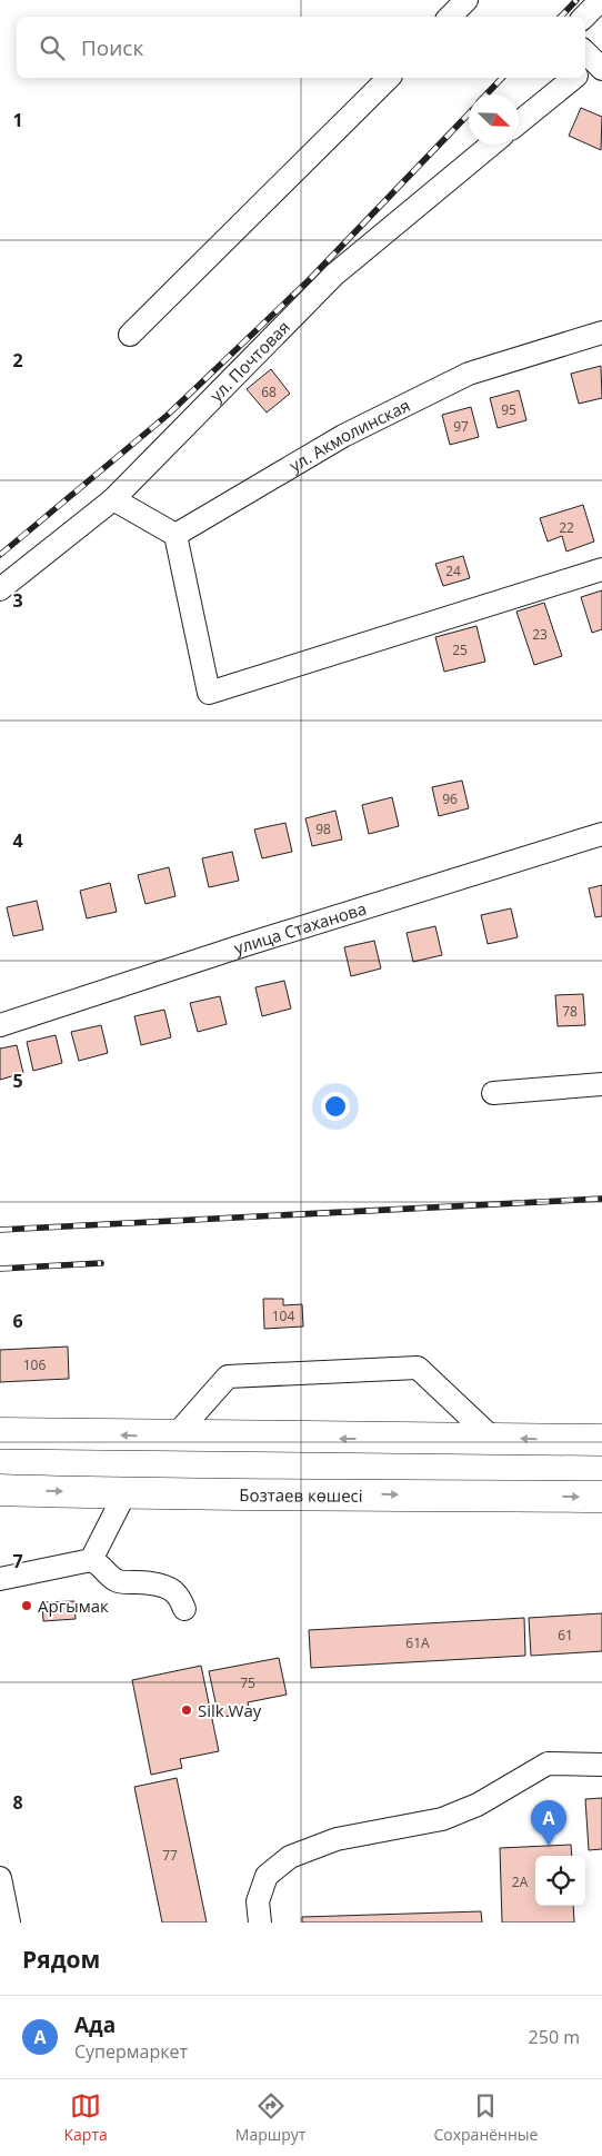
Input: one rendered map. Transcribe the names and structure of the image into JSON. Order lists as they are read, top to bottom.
{
  "streets": {
    "highway": ["Бозтаев көшесі"],
    "street": ["ул. Почтовая", "ул. Акмолинская", "улица Стаханова"]
  },
  "places": ["Аргымак", "Silk Way"],
  "house_numbers": [
    "68",
    "95",
    "97",
    "22",
    "24",
    "23",
    "25",
    "96",
    "98",
    "78",
    "104",
    "106",
    "61",
    "61А",
    "75",
    "77",
    "2А"
  ],
  "north": "bottom right",
  "page": {
    "search": "Поиск",
    "pins": "A",
    "heading": "Рядом",
    "list": [
      {
        "mark": "A",
        "name": "Ада",
        "note": "Супермаркет",
        "value": "250 m"
      }
    ],
    "nav": ["Карта", "Маршрут", "Сохранённые"]
  },
  "grid": {
    "rows": [
      "1",
      "2",
      "3",
      "4",
      "5",
      "6",
      "7",
      "8"
    ]
  }
}
